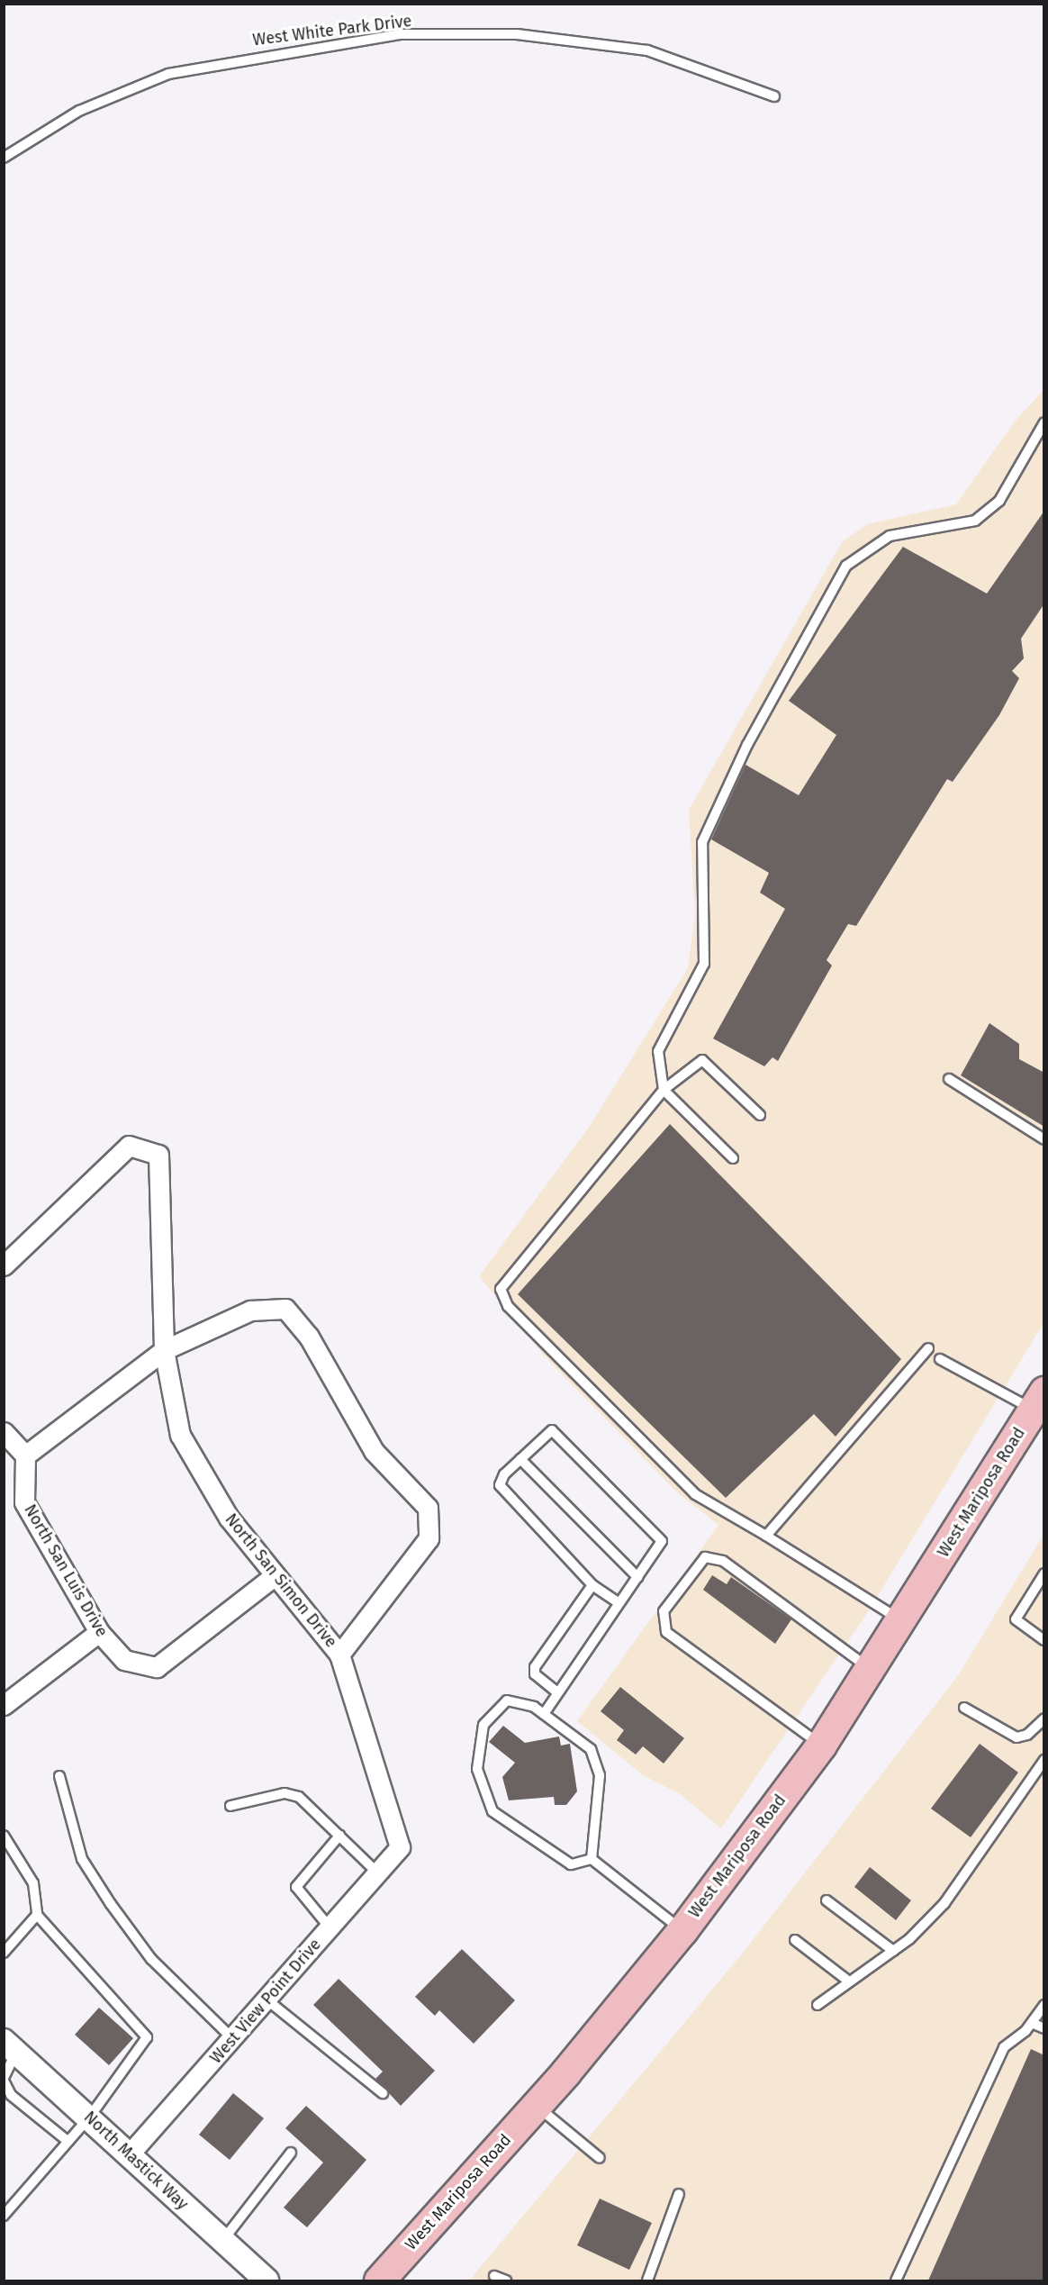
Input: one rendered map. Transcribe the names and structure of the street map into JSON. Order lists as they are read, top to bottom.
{
  "streets": {
    "main road": ["West Mariposa Road"],
    "street": [
      "North San Luis Drive",
      "North San Simon Drive",
      "West View Point Drive",
      "North Mastick Way"
    ],
    "lane": ["West White Park Drive"]
  },
  "crossings": [
    ["North San Luis Drive", "North San Simon Drive"],
    ["North San Simon Drive", "West View Point Drive"],
    ["West View Point Drive", "North Mastick Way"]
  ]
}
